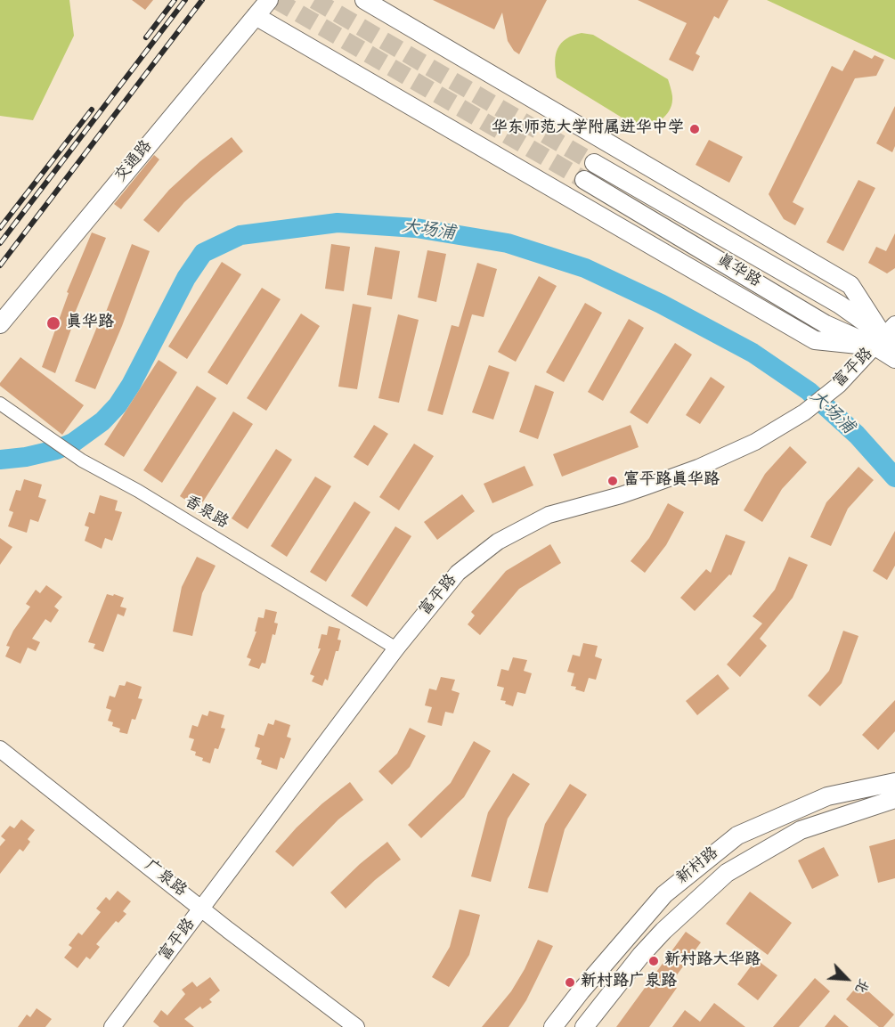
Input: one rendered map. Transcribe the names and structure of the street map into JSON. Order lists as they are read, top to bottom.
{
  "streets": {
    "main road": ["交通路", "真华路", "新村路"],
    "street": ["富平路", "香泉路", "广泉路"]
  },
  "crossings": [
    ["真华路", "富平路"],
    ["富平路", "香泉路"],
    ["富平路", "广泉路"]
  ],
  "water": ["大场浦"],
  "places": [
    "华东师范大学附属进华中学",
    "真华路",
    "富平路真华路",
    "新村路大华路",
    "新村路广泉路"
  ],
  "north": "bottom right"
}
